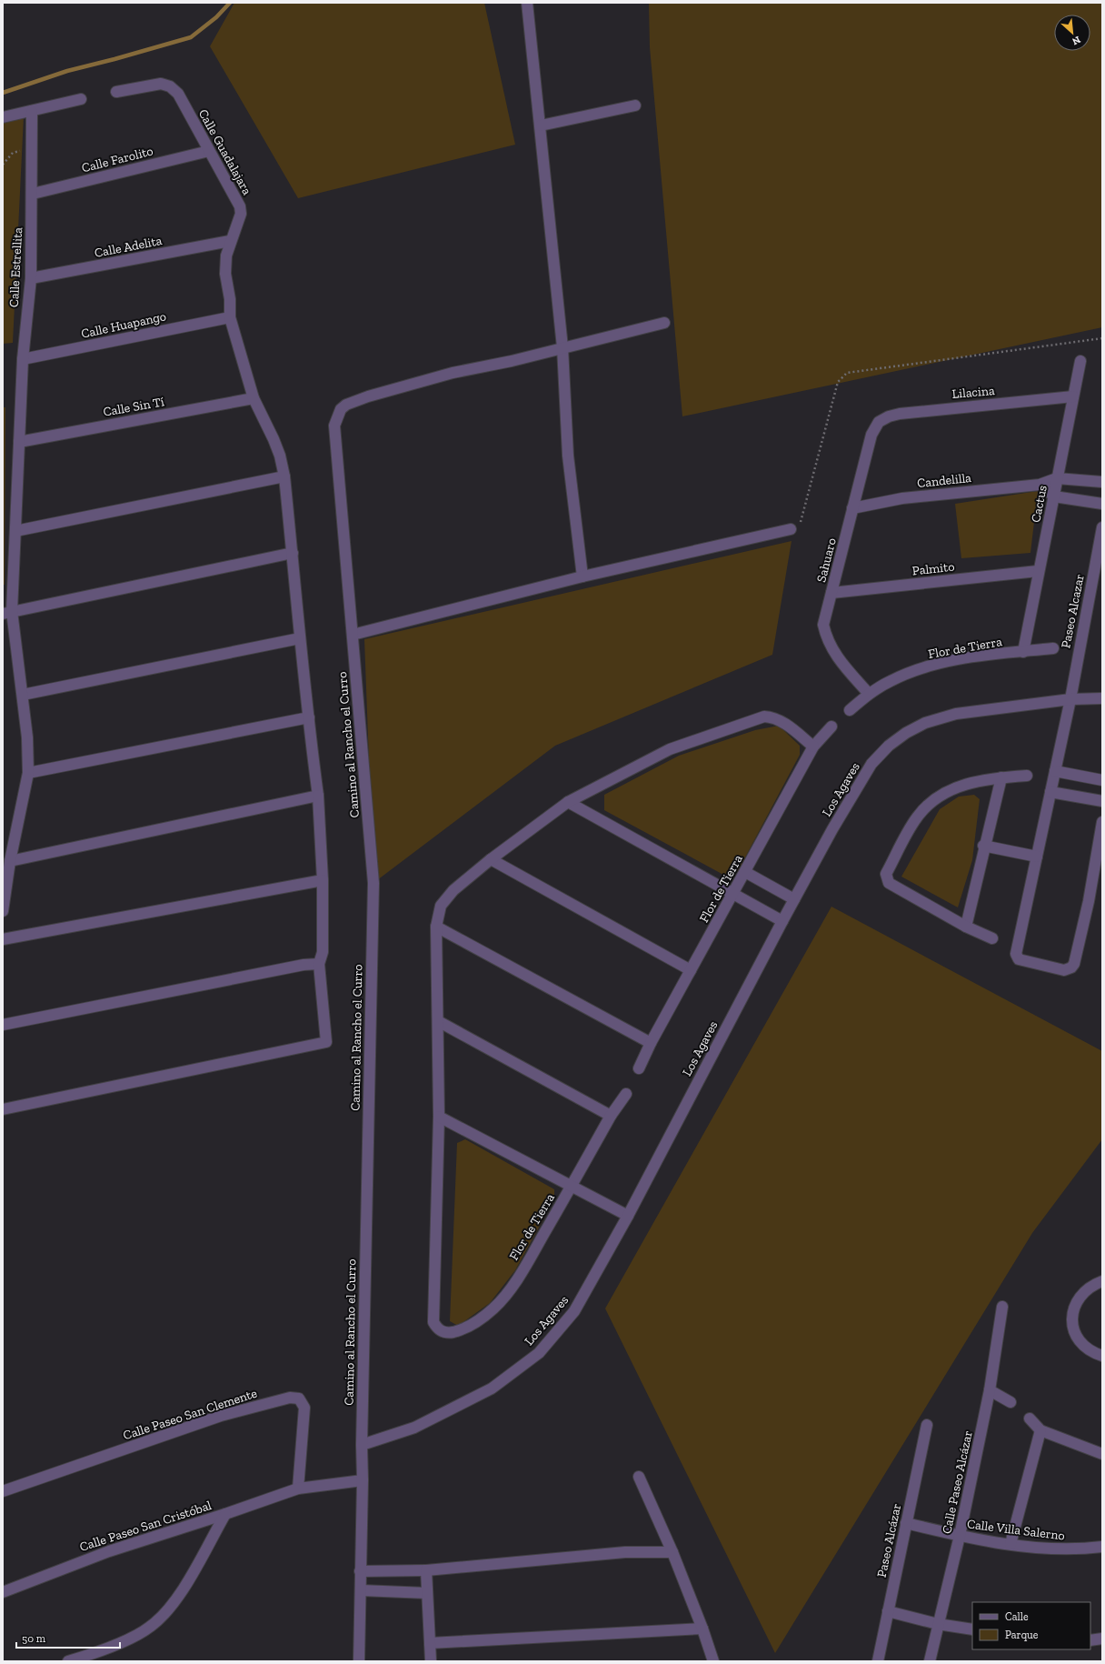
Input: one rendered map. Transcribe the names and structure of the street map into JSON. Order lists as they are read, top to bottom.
{
  "streets": {
    "street": [
      "Calle Guadalajara",
      "Calle Farolito",
      "Calle Adelita",
      "Calle Estrellita",
      "Calle Huapango",
      "Lilacina",
      "Calle Sin Tí",
      "Candelilla",
      "Cactus",
      "Sahuaro",
      "Palmito",
      "Paseo Alcazar",
      "Flor de Tierra",
      "Camino al Rancho el Curro",
      "Los Agaves",
      "Calle Paseo San Clemente",
      "Calle Paseo Alcázar",
      "Calle Paseo San Cristóbal",
      "Calle Villa Salerno",
      "Paseo Alcázar"
    ]
  },
  "crossings": [
    ["Calle Guadalajara", "Calle Farolito"],
    ["Calle Guadalajara", "Calle Adelita"],
    ["Calle Guadalajara", "Calle Huapango"],
    ["Calle Guadalajara", "Calle Sin Tí"],
    ["Calle Farolito", "Calle Estrellita"],
    ["Calle Adelita", "Calle Estrellita"],
    ["Calle Estrellita", "Calle Huapango"],
    ["Calle Estrellita", "Calle Sin Tí"],
    ["Lilacina", "Cactus"],
    ["Lilacina", "Sahuaro"],
    ["Candelilla", "Cactus"],
    ["Candelilla", "Sahuaro"],
    ["Cactus", "Palmito"],
    ["Cactus", "Flor de Tierra"],
    ["Sahuaro", "Palmito"],
    ["Sahuaro", "Flor de Tierra"],
    ["Paseo Alcazar", "Los Agaves"],
    ["Camino al Rancho el Curro", "Los Agaves"],
    ["Camino al Rancho el Curro", "Calle Paseo San Cristóbal"],
    ["Calle Paseo San Clemente", "Calle Paseo San Cristóbal"],
    ["Calle Paseo Alcázar", "Calle Villa Salerno"],
    ["Calle Villa Salerno", "Paseo Alcázar"]
  ],
  "legend": ["Calle", "Parque"],
  "scale_bar": "50 m",
  "north": "bottom right"
}
